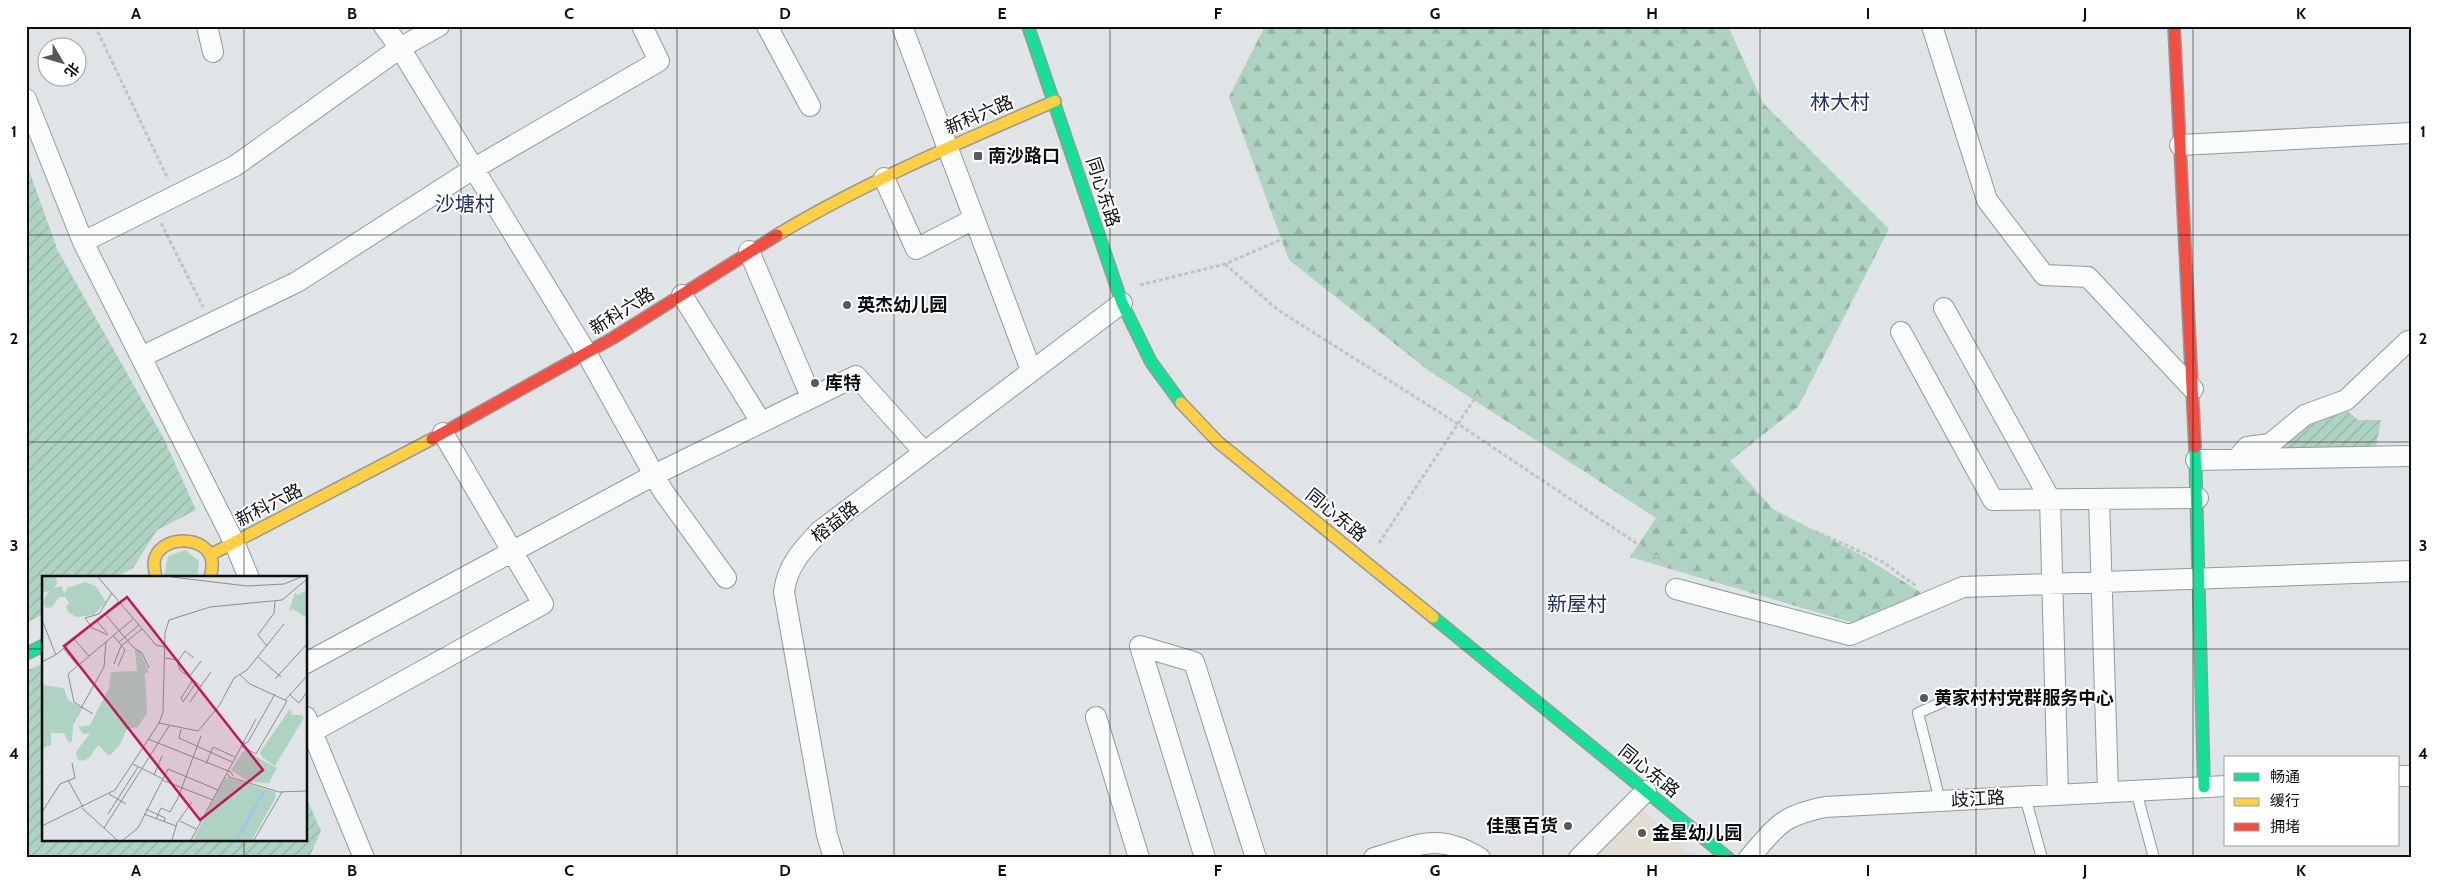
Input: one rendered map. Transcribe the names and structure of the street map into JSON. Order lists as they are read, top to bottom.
{
  "streets": {
    "street": [
      "新科六路",
      "同心东路",
      "榕益路",
      "歧江路"
    ]
  },
  "crossings": [
    ["新科六路", "同心东路"],
    ["同心东路", "榕益路"]
  ],
  "districts": ["林大村", "沙塘村", "新屋村"],
  "places": {
    "transit": ["南沙路口"],
    "other": [
      "英杰幼儿园",
      "库特",
      "黄家村村党群服务中心",
      "佳惠百货",
      "金星幼儿园"
    ]
  },
  "legend": ["畅通", "缓行", "拥堵"],
  "north": "bottom right",
  "grid": {
    "columns": [
      "A",
      "B",
      "C",
      "D",
      "E",
      "F",
      "G",
      "H",
      "I",
      "J",
      "K"
    ],
    "rows": [
      "1",
      "2",
      "3",
      "4"
    ]
  }
}
